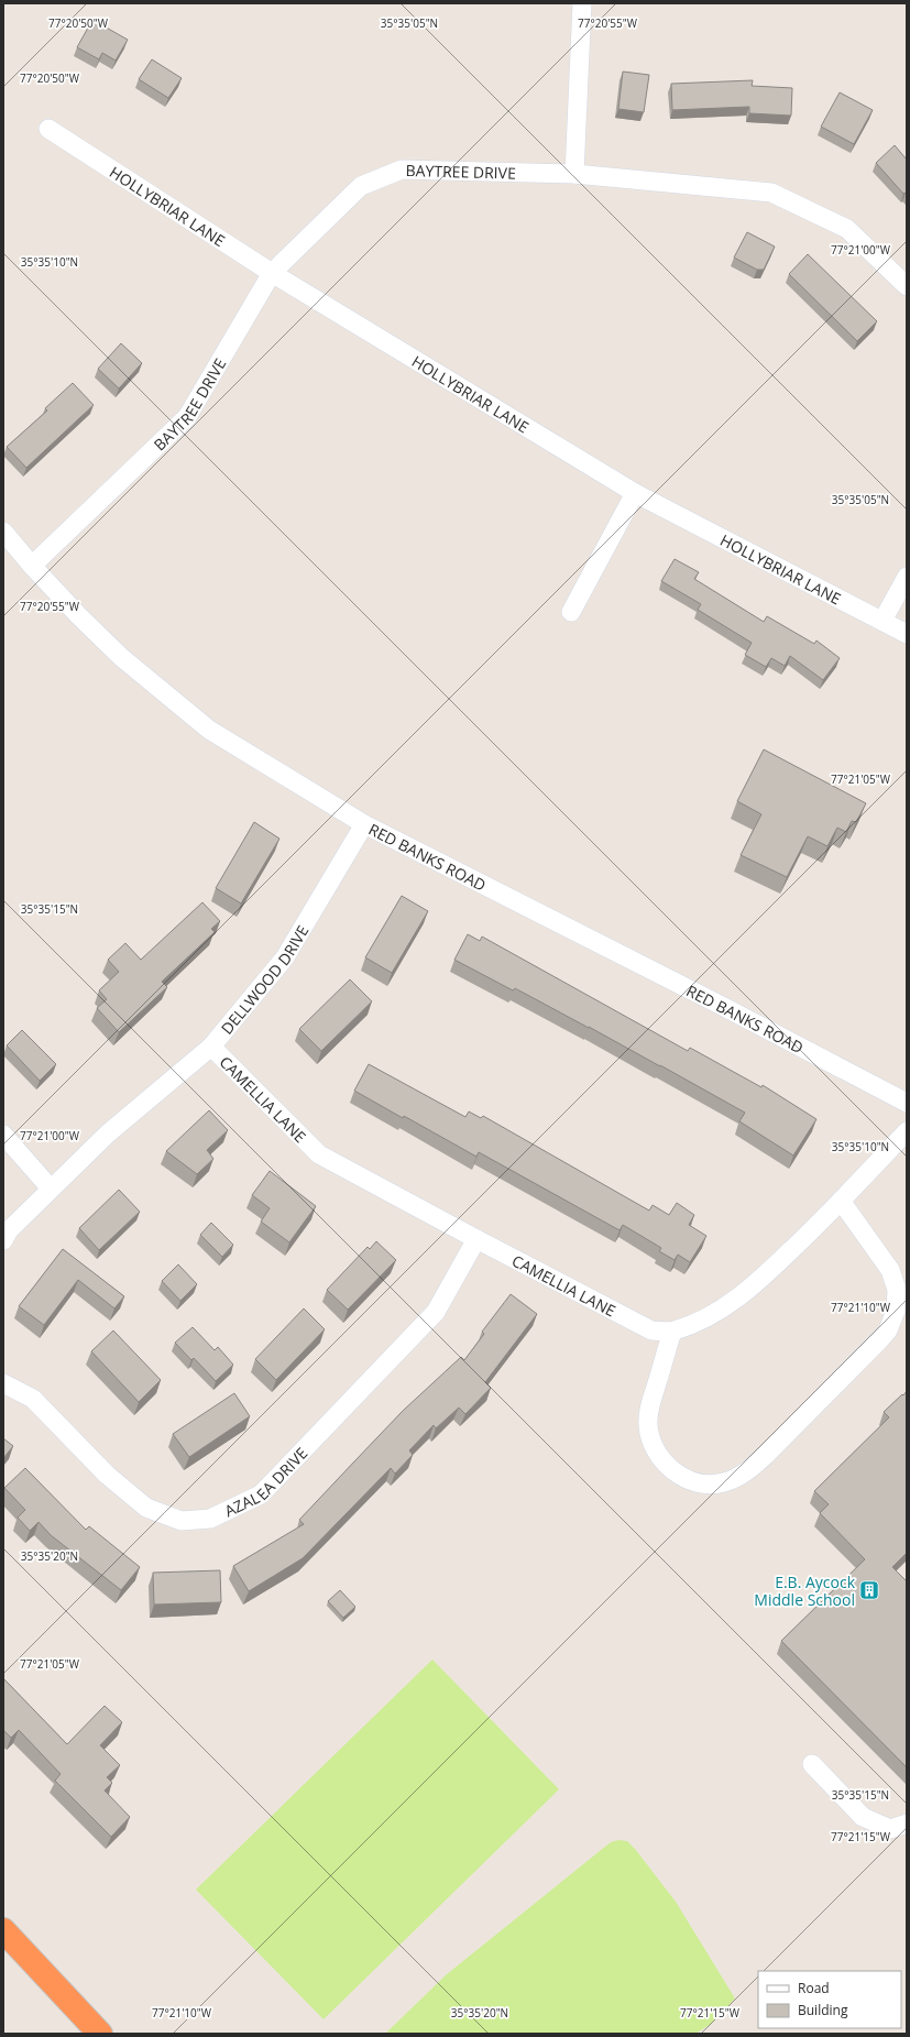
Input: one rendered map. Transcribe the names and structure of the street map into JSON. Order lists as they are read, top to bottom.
{
  "streets": {
    "street": [
      "BAYTREE DRIVE",
      "HOLLYBRIAR LANE",
      "RED BANKS ROAD",
      "DELLWOOD DRIVE",
      "CAMELLIA LANE",
      "AZALEA DRIVE"
    ]
  },
  "crossings": [
    ["BAYTREE DRIVE", "HOLLYBRIAR LANE"],
    ["BAYTREE DRIVE", "RED BANKS ROAD"],
    ["RED BANKS ROAD", "DELLWOOD DRIVE"],
    ["DELLWOOD DRIVE", "CAMELLIA LANE"],
    ["CAMELLIA LANE", "AZALEA DRIVE"]
  ],
  "places": {
    "building": ["E.B. Aycock Middle School"]
  },
  "legend": ["Road", "Building"],
  "coordinates": [
    "77°20'50\"W",
    "35°35'05\"N",
    "77°20'55\"W",
    "77°21'00\"W",
    "35°35'10\"N",
    "77°21'05\"W",
    "35°35'15\"N",
    "77°21'10\"W",
    "35°35'20\"N",
    "77°21'15\"W"
  ]
}
